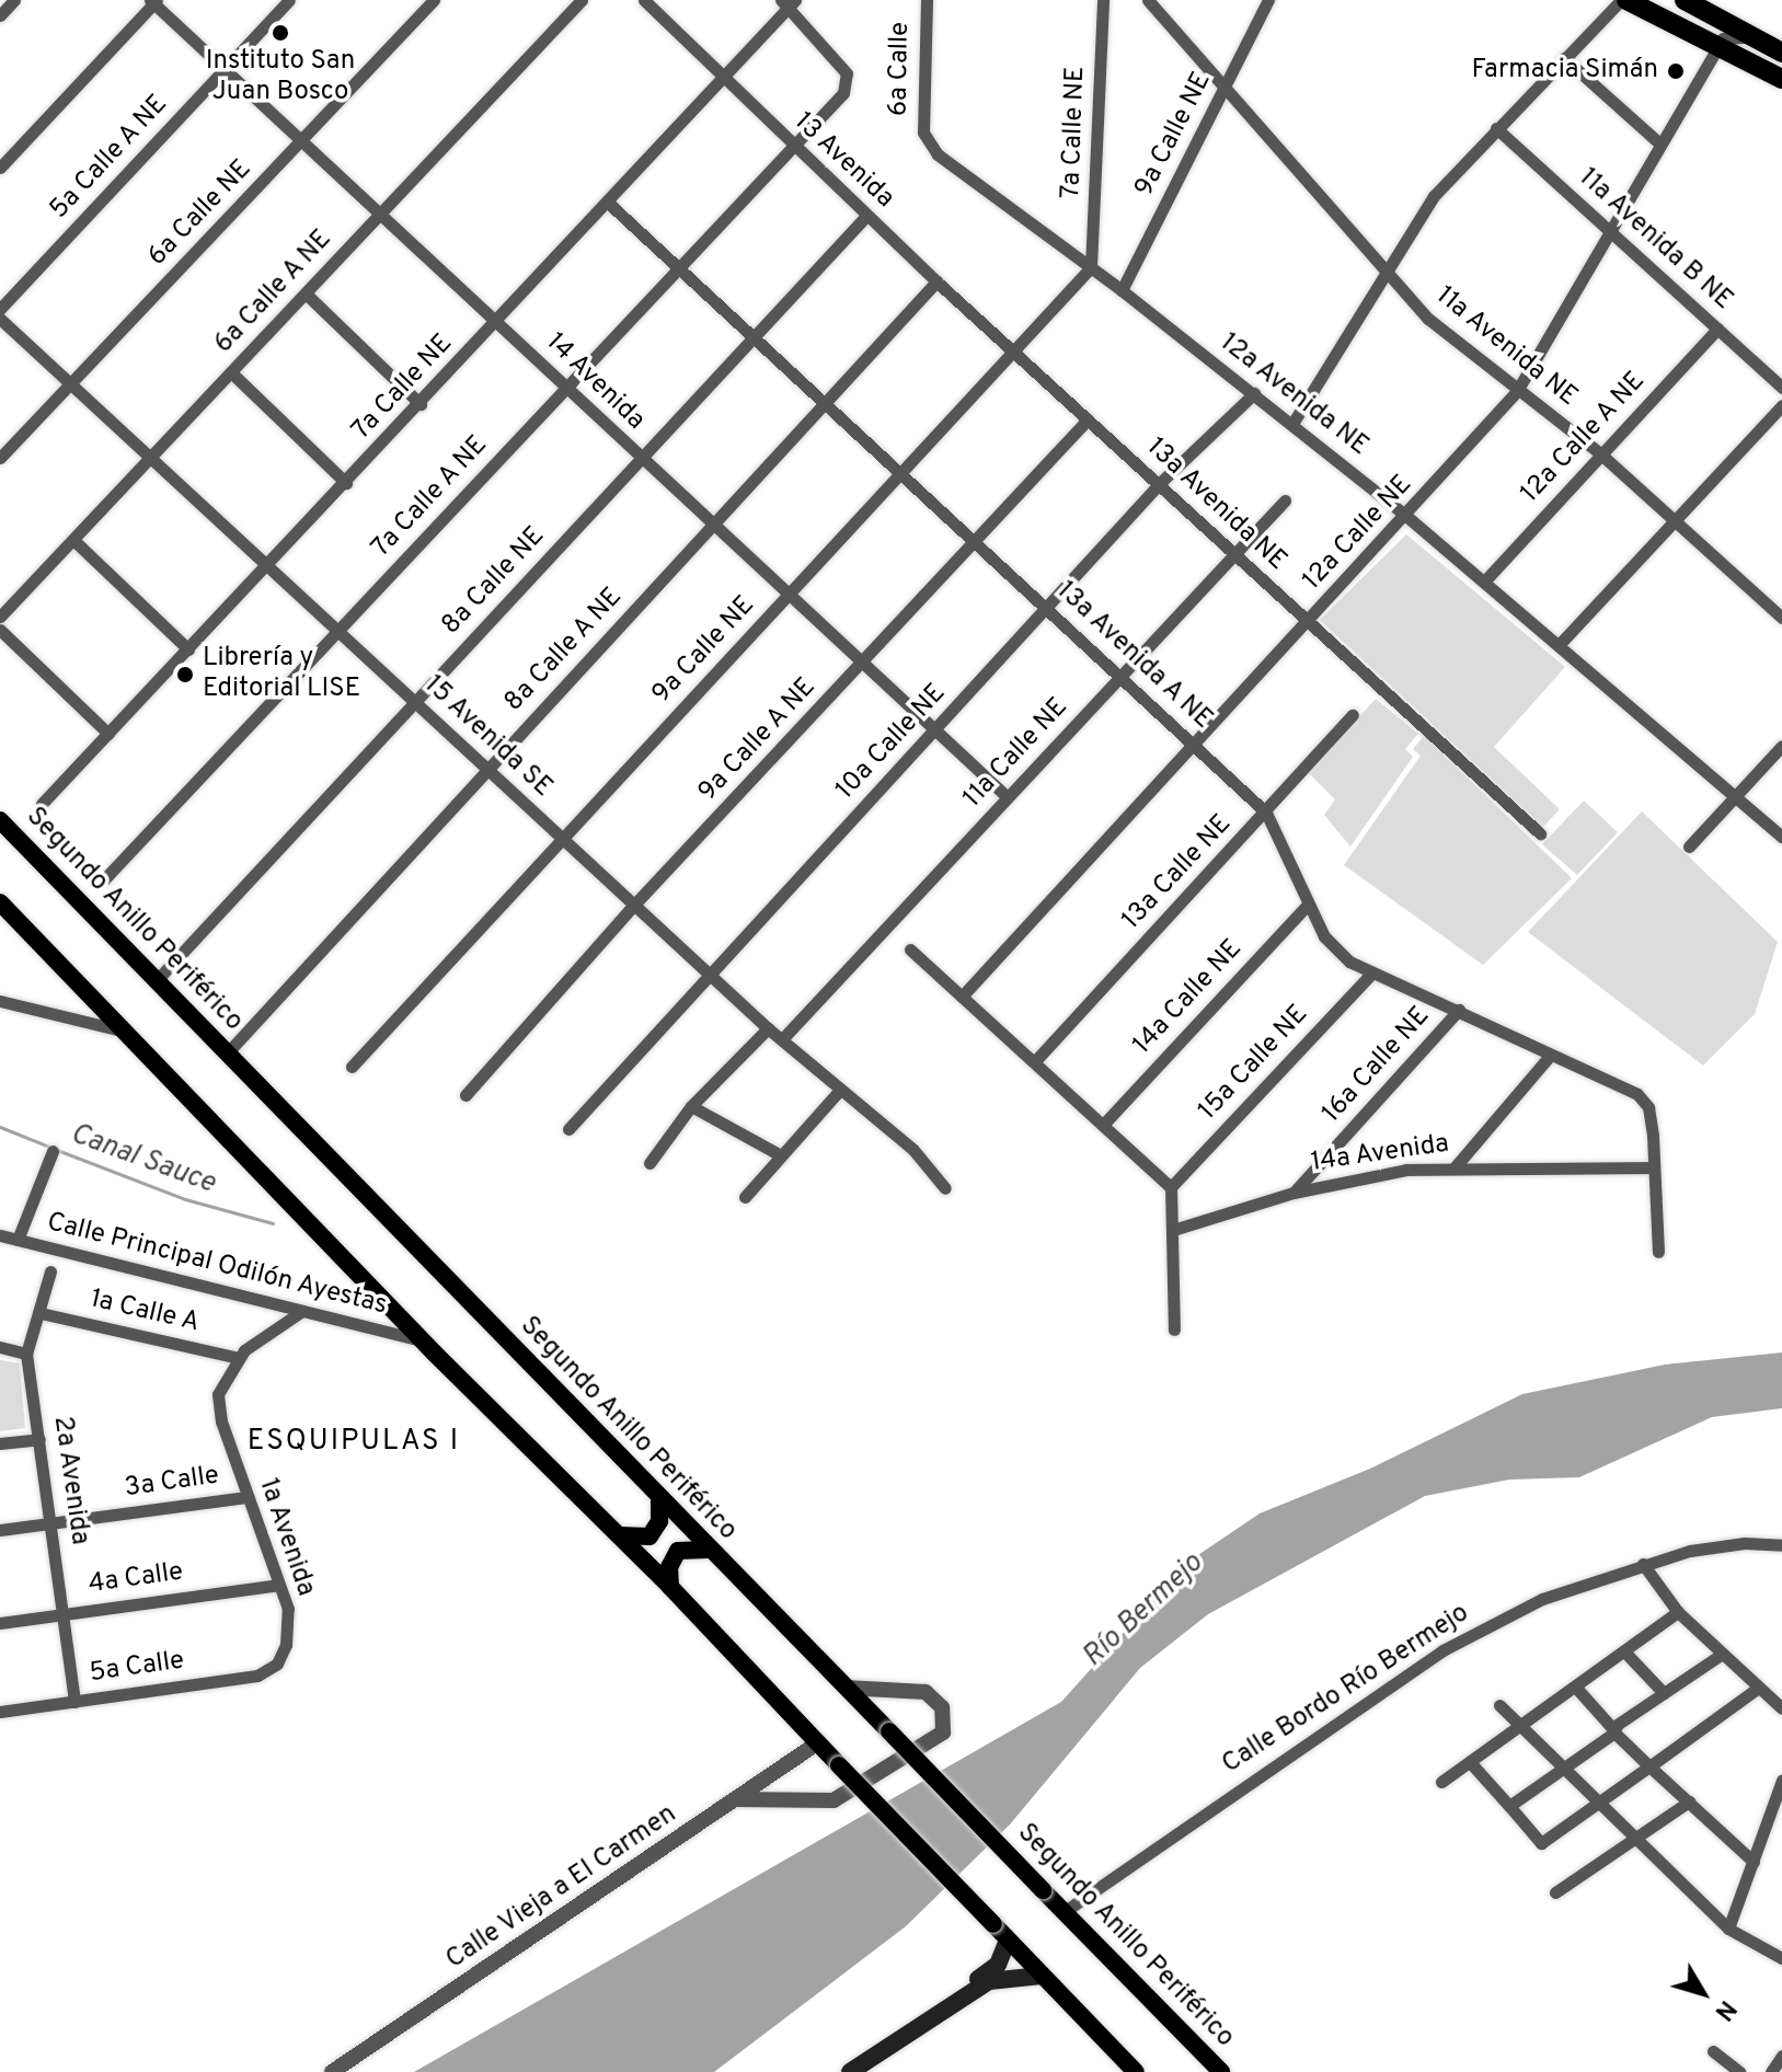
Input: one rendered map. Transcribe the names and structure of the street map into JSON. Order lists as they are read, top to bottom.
{
  "streets": {
    "main road": ["Segundo Anillo Periférico"],
    "street": [
      "6a Calle",
      "7a Calle NE",
      "9a Calle NE",
      "5a Calle A NE",
      "13 Avenida",
      "6a Calle NE",
      "11a Avenida B NE",
      "6a Calle A NE",
      "11a Avenida NE",
      "14 Avenida",
      "12a Avenida NE",
      "12a Calle A NE",
      "7a Calle A NE",
      "13a Avenida NE",
      "12a Calle NE",
      "8a Calle NE",
      "8a Calle A NE",
      "13a Avenida A NE",
      "15 Avenida SE",
      "9a Calle A NE",
      "10a Calle NE",
      "11a Calle NE",
      "13a Calle NE",
      "14a Calle NE",
      "15a Calle NE",
      "16a Calle NE",
      "14a Avenida",
      "Calle Principal Odilón Ayestas",
      "1a Calle A",
      "2a Avenida",
      "3a Calle",
      "1a Avenida",
      "4a Calle",
      "5a Calle",
      "Calle Bordo Río Bermejo",
      "Calle Vieja a El Carmen"
    ]
  },
  "crossings": [
    ["6a Calle", "12a Avenida NE"],
    ["7a Calle NE", "9a Calle NE"],
    ["7a Calle NE", "13 Avenida"],
    ["7a Calle NE", "14 Avenida"],
    ["7a Calle NE", "12a Avenida NE"],
    ["7a Calle NE", "7a Calle A NE"],
    ["7a Calle NE", "13a Avenida A NE"],
    ["7a Calle NE", "15 Avenida SE"],
    ["9a Calle NE", "13 Avenida"],
    ["9a Calle NE", "11a Avenida NE"],
    ["9a Calle NE", "14 Avenida"],
    ["9a Calle NE", "12a Avenida NE"],
    ["9a Calle NE", "13a Avenida NE"],
    ["9a Calle NE", "13a Avenida A NE"],
    ["9a Calle NE", "15 Avenida SE"],
    ["5a Calle A NE", "14 Avenida"],
    ["13 Avenida", "7a Calle A NE"],
    ["13 Avenida", "13a Avenida NE"],
    ["13 Avenida", "8a Calle NE"],
    ["13 Avenida", "8a Calle A NE"],
    ["6a Calle NE", "14 Avenida"],
    ["6a Calle NE", "15 Avenida SE"],
    ["11a Avenida B NE", "12a Calle A NE"],
    ["11a Avenida B NE", "12a Calle NE"],
    ["6a Calle A NE", "14 Avenida"],
    ["6a Calle A NE", "15 Avenida SE"],
    ["11a Avenida NE", "12a Calle A NE"],
    ["11a Avenida NE", "12a Calle NE"],
    ["14 Avenida", "7a Calle A NE"],
    ["14 Avenida", "8a Calle NE"],
    ["14 Avenida", "8a Calle A NE"],
    ["14 Avenida", "9a Calle A NE"],
    ["14 Avenida", "10a Calle NE"],
    ["14 Avenida", "11a Calle NE"],
    ["12a Avenida NE", "12a Calle A NE"],
    ["12a Avenida NE", "12a Calle NE"],
    ["12a Avenida NE", "10a Calle NE"],
    ["7a Calle A NE", "13a Avenida A NE"],
    ["7a Calle A NE", "15 Avenida SE"],
    ["13a Avenida NE", "12a Calle NE"],
    ["13a Avenida NE", "9a Calle A NE"],
    ["13a Avenida NE", "10a Calle NE"],
    ["13a Avenida NE", "11a Calle NE"],
    ["12a Calle NE", "13a Avenida A NE"],
    ["8a Calle NE", "13a Avenida A NE"],
    ["8a Calle NE", "15 Avenida SE"],
    ["8a Calle NE", "Segundo Anillo Periférico"],
    ["8a Calle A NE", "13a Avenida A NE"],
    ["8a Calle A NE", "15 Avenida SE"],
    ["8a Calle A NE", "Segundo Anillo Periférico"],
    ["13a Avenida A NE", "9a Calle A NE"],
    ["13a Avenida A NE", "10a Calle NE"],
    ["13a Avenida A NE", "11a Calle NE"],
    ["13a Avenida A NE", "13a Calle NE"],
    ["13a Avenida A NE", "14a Calle NE"],
    ["13a Avenida A NE", "15a Calle NE"],
    ["13a Avenida A NE", "16a Calle NE"],
    ["13a Avenida A NE", "14a Avenida"],
    ["15 Avenida SE", "9a Calle A NE"],
    ["15 Avenida SE", "10a Calle NE"],
    ["15 Avenida SE", "11a Calle NE"],
    ["Segundo Anillo Periférico", "Calle Bordo Río Bermejo"],
    ["16a Calle NE", "14a Avenida"],
    ["Calle Principal Odilón Ayestas", "1a Avenida"],
    ["1a Calle A", "2a Avenida"],
    ["1a Calle A", "1a Avenida"],
    ["2a Avenida", "3a Calle"],
    ["2a Avenida", "4a Calle"],
    ["2a Avenida", "5a Calle"],
    ["3a Calle", "1a Avenida"],
    ["1a Avenida", "4a Calle"],
    ["1a Avenida", "5a Calle"]
  ],
  "districts": ["ESQUIPULAS I"],
  "water": ["Canal Sauce", "Río Bermejo"],
  "places": ["Instituto San Juan Bosco", "Farmacia Simán", "Librería y Editorial LISE"],
  "north": "bottom right"
}
